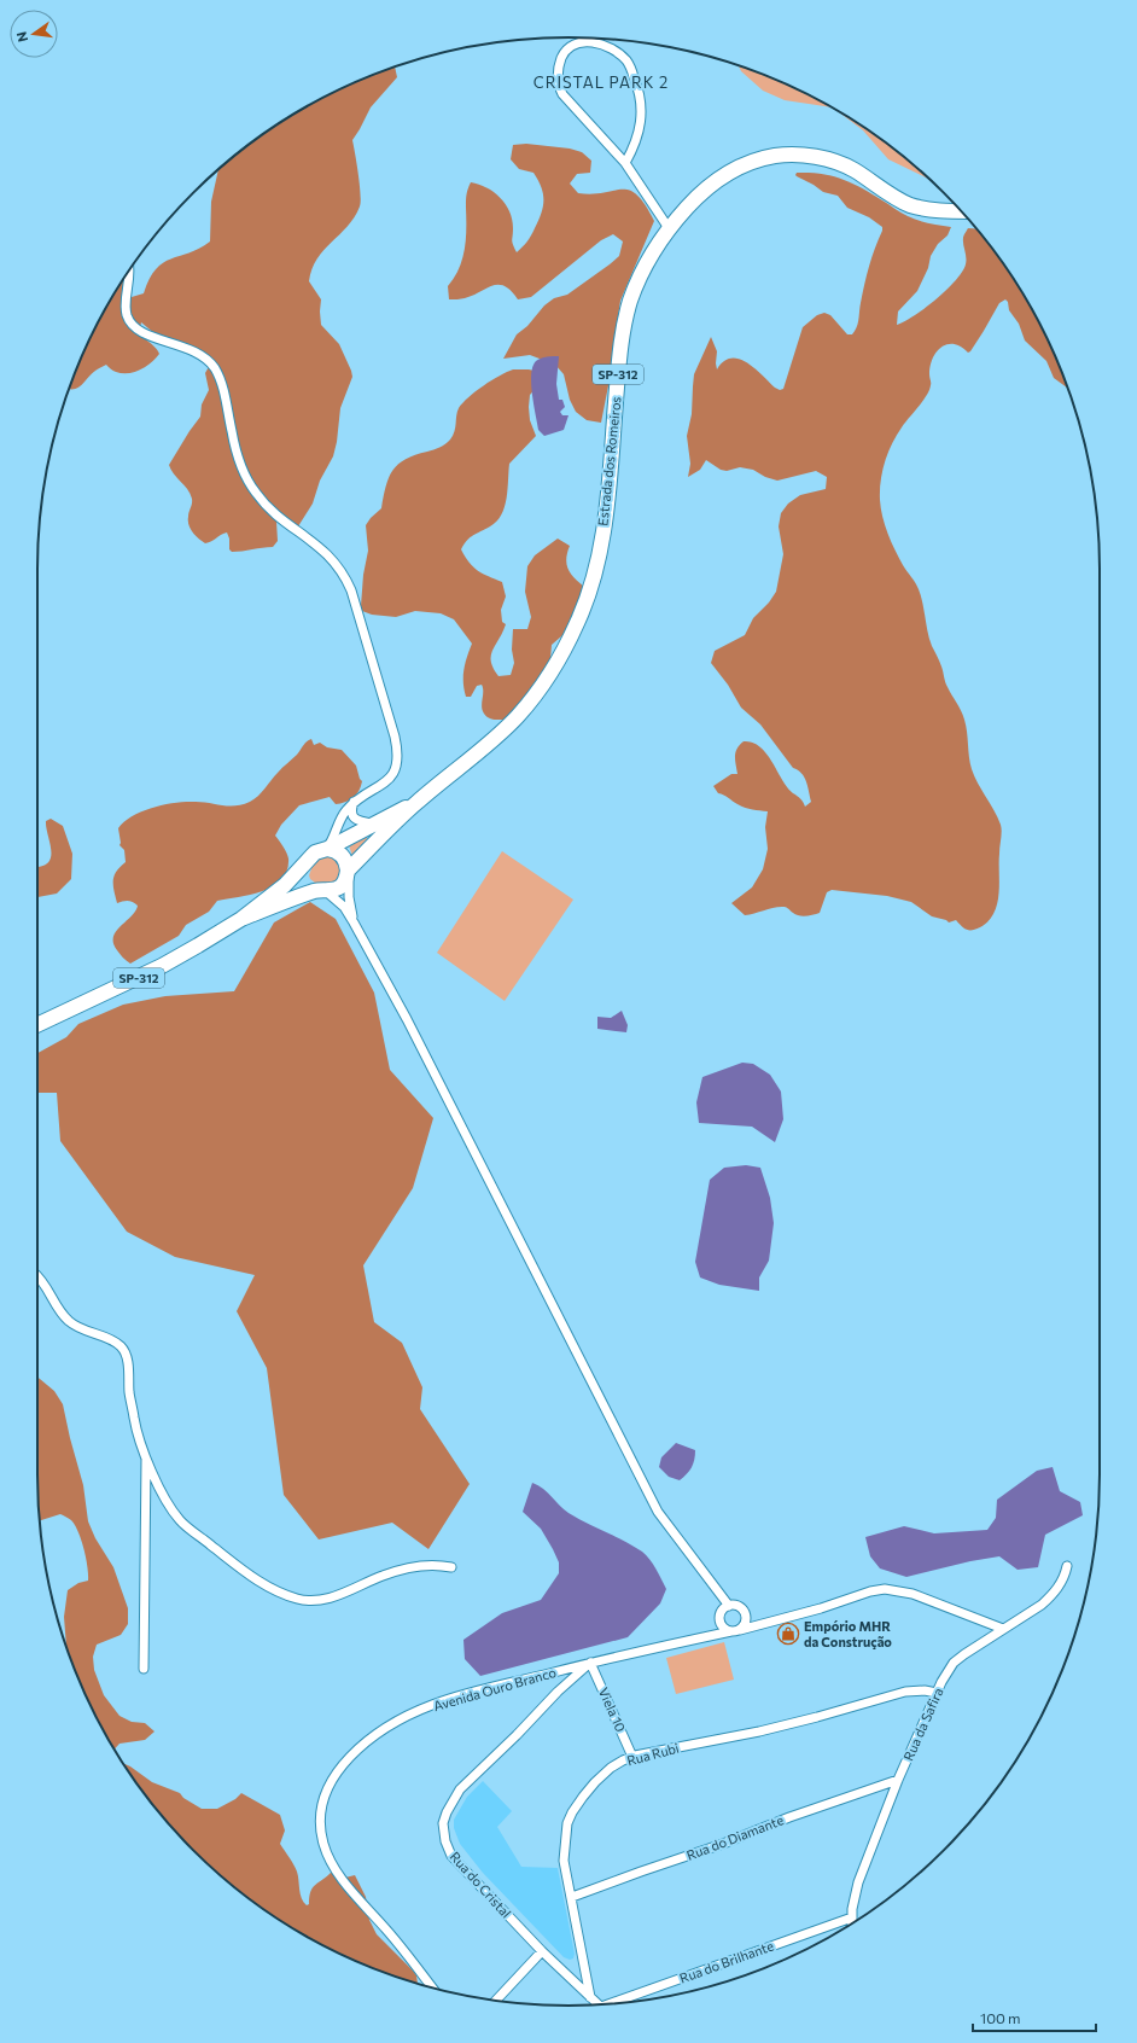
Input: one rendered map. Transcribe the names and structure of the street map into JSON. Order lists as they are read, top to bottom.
{
  "streets": {
    "main road": ["SP-312", "Estrada dos Romeiros"],
    "street": [
      "Avenida Ouro Branco",
      "Viela 10",
      "Rua da Safira",
      "Rua Rubi",
      "Rua do Diamante",
      "Rua do Cristal",
      "Rua do Brilhante"
    ]
  },
  "crossings": [
    ["Avenida Ouro Branco", "Viela 10"],
    ["Avenida Ouro Branco", "Rua da Safira"],
    ["Avenida Ouro Branco", "Rua do Cristal"],
    ["Viela 10", "Rua Rubi"],
    ["Viela 10", "Rua do Cristal"],
    ["Rua da Safira", "Rua Rubi"],
    ["Rua da Safira", "Rua do Diamante"],
    ["Rua da Safira", "Rua do Brilhante"],
    ["Rua Rubi", "Rua do Diamante"],
    ["Rua Rubi", "Rua do Cristal"]
  ],
  "districts": ["CRISTAL PARK 2"],
  "places": {
    "shop": ["Empório MHR da Construção"]
  },
  "scale_bar": "100 m",
  "north": "left"
}
